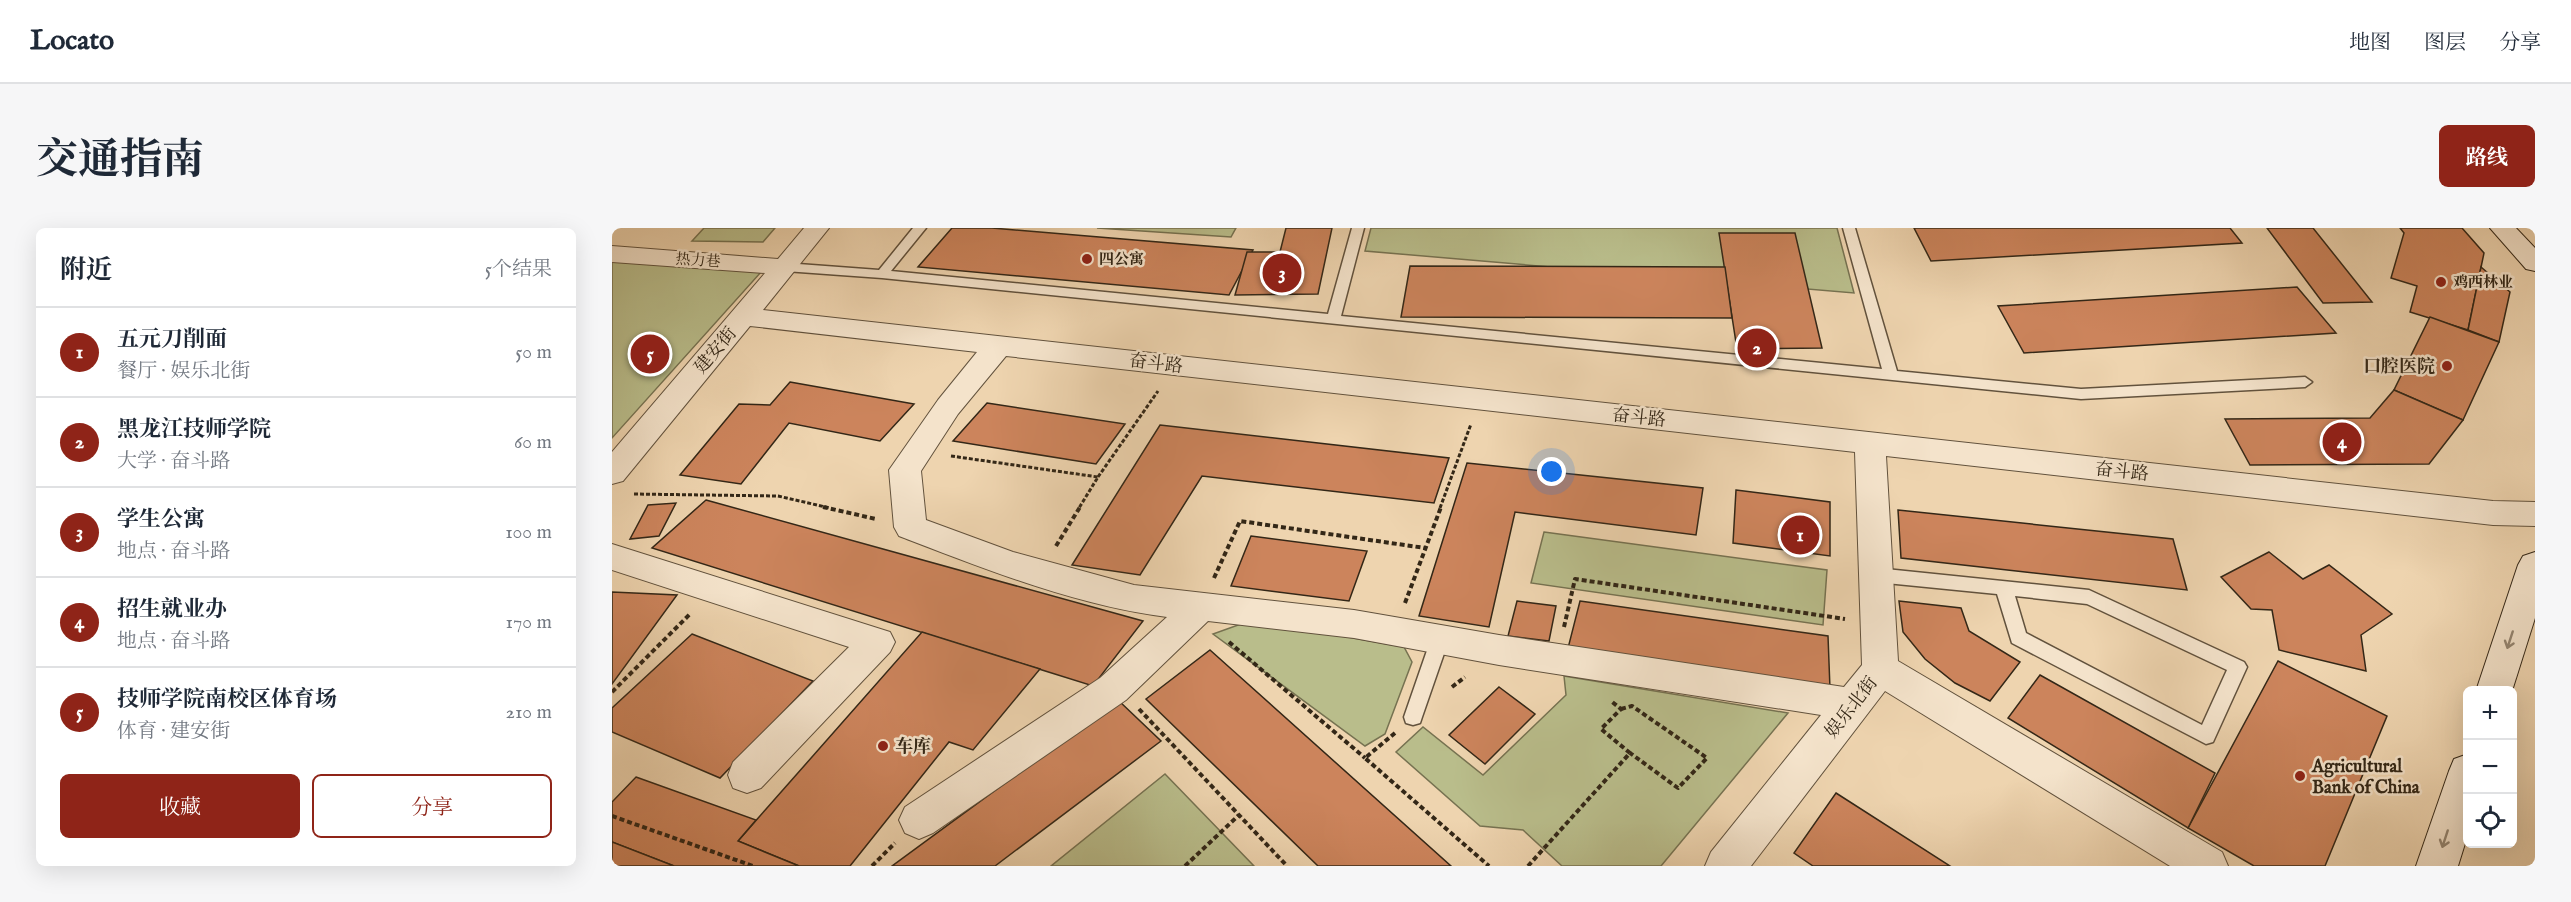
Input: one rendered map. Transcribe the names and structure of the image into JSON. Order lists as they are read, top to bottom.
{
  "streets": {
    "street": [
      "热力巷",
      "建安街",
      "奋斗路",
      "娱乐北街"
    ]
  },
  "crossings": [
    ["热力巷", "建安街"],
    ["建安街", "奋斗路"],
    ["奋斗路", "娱乐北街"]
  ],
  "places": [
    "四公寓",
    "鸡西林业",
    "口腔医院",
    "车库",
    "Agricultural Bank of China"
  ],
  "page": {
    "header": "Locato",
    "nav": ["地图", "图层", "分享"],
    "title": "交通指南",
    "buttons": [
      "路线",
      ["收藏", "分享"]
    ],
    "heading": ["附近", "5个结果"],
    "pins": [
      "3",
      "2",
      "5",
      "4",
      "1"
    ],
    "list": [
      {
        "mark": "1",
        "name": "五元刀削面",
        "note": "餐厅 · 娱乐北街",
        "value": "50 m"
      },
      {
        "mark": "2",
        "name": "黑龙江技师学院",
        "note": "大学 · 奋斗路",
        "value": "60 m"
      },
      {
        "mark": "3",
        "name": "学生公寓",
        "note": "地点 · 奋斗路",
        "value": "100 m"
      },
      {
        "mark": "4",
        "name": "招生就业办",
        "note": "地点 · 奋斗路",
        "value": "170 m"
      },
      {
        "mark": "5",
        "name": "技师学院南校区体育场",
        "note": "体育 · 建安街",
        "value": "210 m"
      }
    ],
    "map_buttons": ["+", "−"]
  }
}
